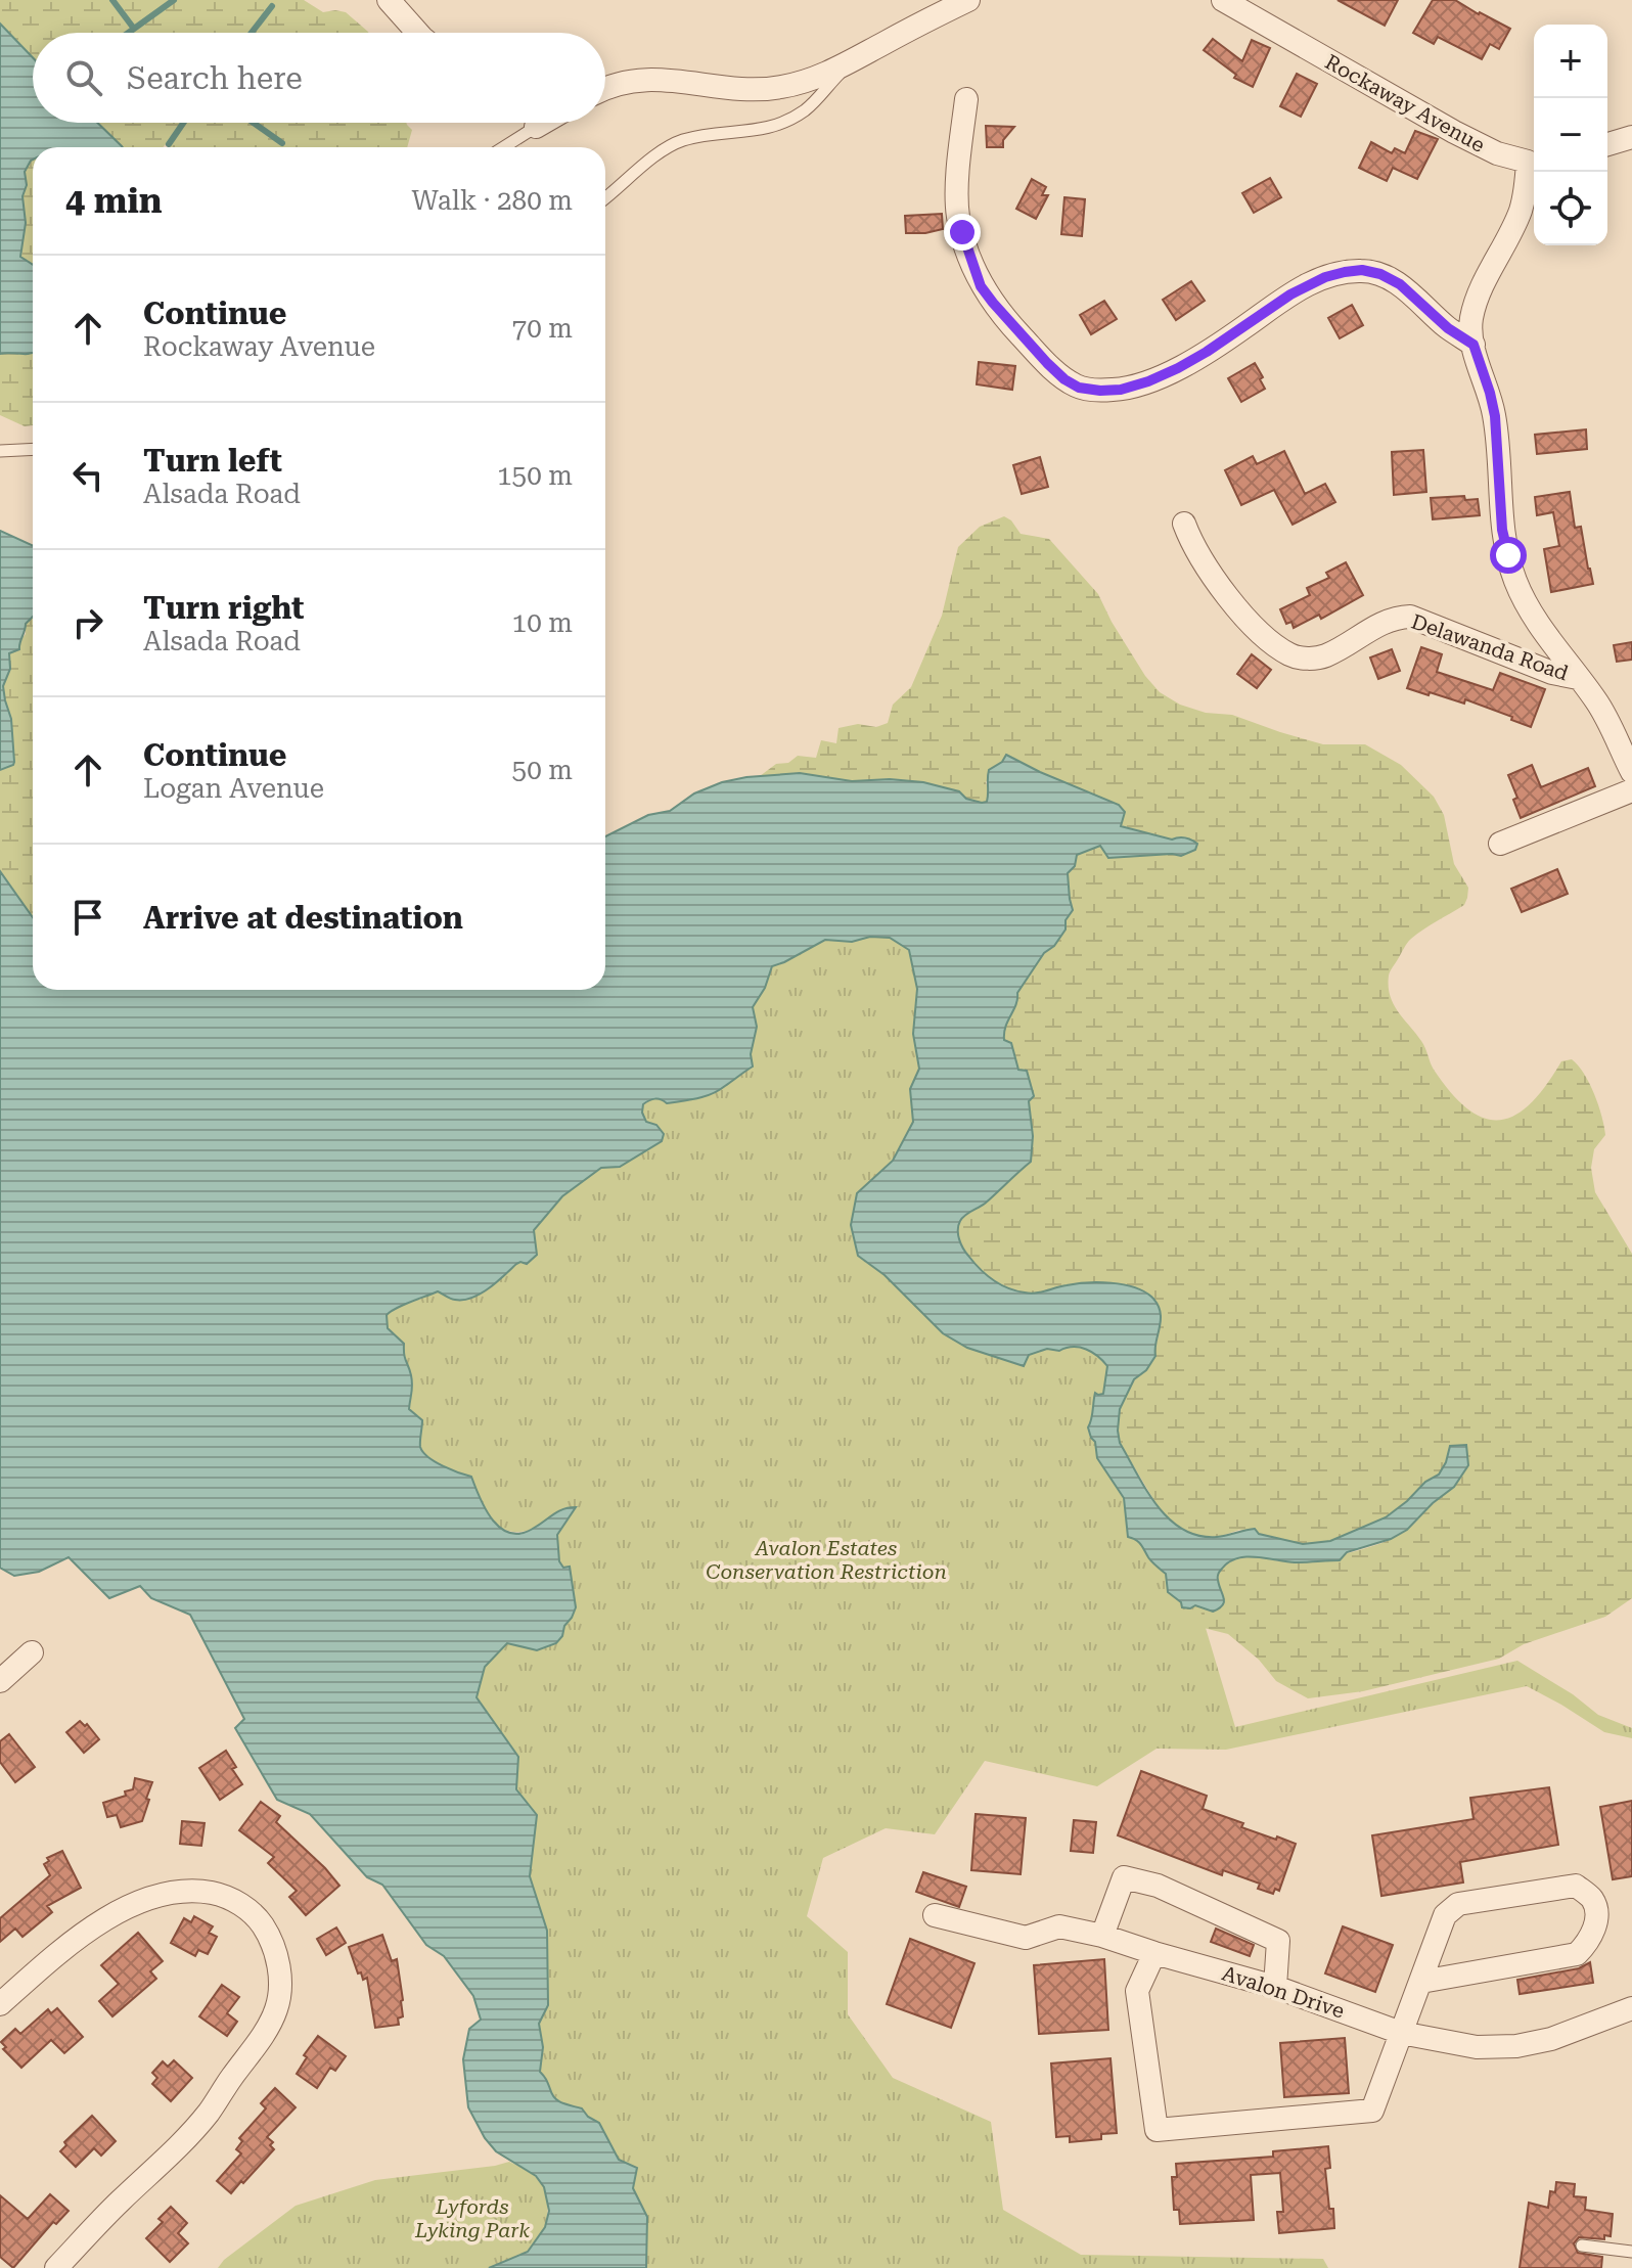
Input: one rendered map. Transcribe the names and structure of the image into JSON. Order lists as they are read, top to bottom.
{
  "streets": {
    "street": ["Rockaway Avenue", "Delawanda Road", "Avalon Drive"]
  },
  "crossings": [
    ["Rockaway Avenue", "Delawanda Road"]
  ],
  "parks": ["Avalon Estates Conservation Restriction", "Lyfords Lyking Park"],
  "page": {
    "map_buttons": ["+", "−"],
    "search": "Search here",
    "heading": ["4 min", "Walk · 280 m"],
    "list": [
      ["Continue", "Rockaway Avenue", "70 m"],
      ["Turn left", "Alsada Road", "150 m"],
      ["Turn right", "Alsada Road", "10 m"],
      ["Continue", "Logan Avenue", "50 m"],
      "Arrive at destination"
    ]
  }
}
